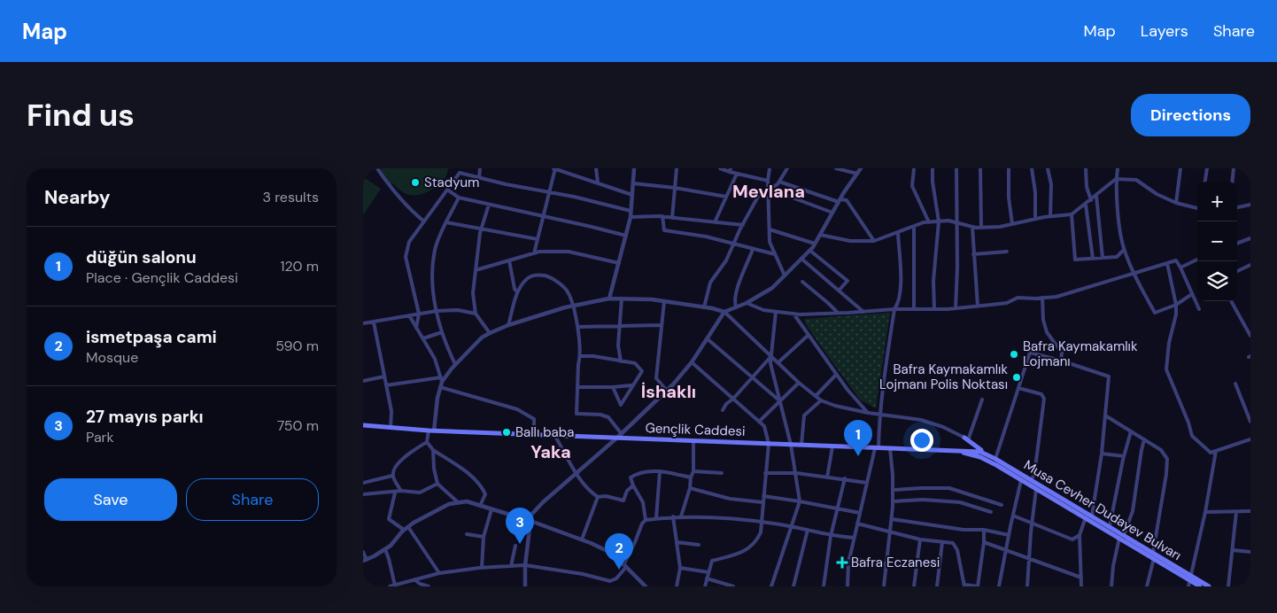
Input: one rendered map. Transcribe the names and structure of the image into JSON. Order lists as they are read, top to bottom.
{
  "streets": {
    "main road": ["Gençlik Caddesi", "Musa Cevher Dudayev Bulvarı"]
  },
  "crossings": [
    ["Gençlik Caddesi", "Musa Cevher Dudayev Bulvarı"]
  ],
  "districts": ["Mevlana", "İshaklı", "Yaka"],
  "places": {
    "other": [
      "Stadyum",
      "Bafra Kaymakamlık Lojmanı",
      "Bafra Kaymakamlık Lojmanı Polis Noktası",
      "Ballı baba"
    ],
    "health": ["Bafra Eczanesi"]
  },
  "page": {
    "header": "Map",
    "nav": ["Map", "Layers", "Share"],
    "buttons": [
      "Directions",
      ["Save", "Share"]
    ],
    "title": "Find us",
    "heading": ["Nearby", "3 results"],
    "map_buttons": ["+", "−"],
    "list": [
      {
        "mark": "1",
        "name": "düğün salonu",
        "note": "Place · Gençlik Caddesi",
        "value": "120 m"
      },
      {
        "mark": "2",
        "name": "ismetpaşa cami",
        "note": "Mosque",
        "value": "590 m"
      },
      {
        "mark": "3",
        "name": "27 mayıs parkı",
        "note": "Park",
        "value": "750 m"
      }
    ],
    "pins": ["1", "3", "2"]
  }
}
